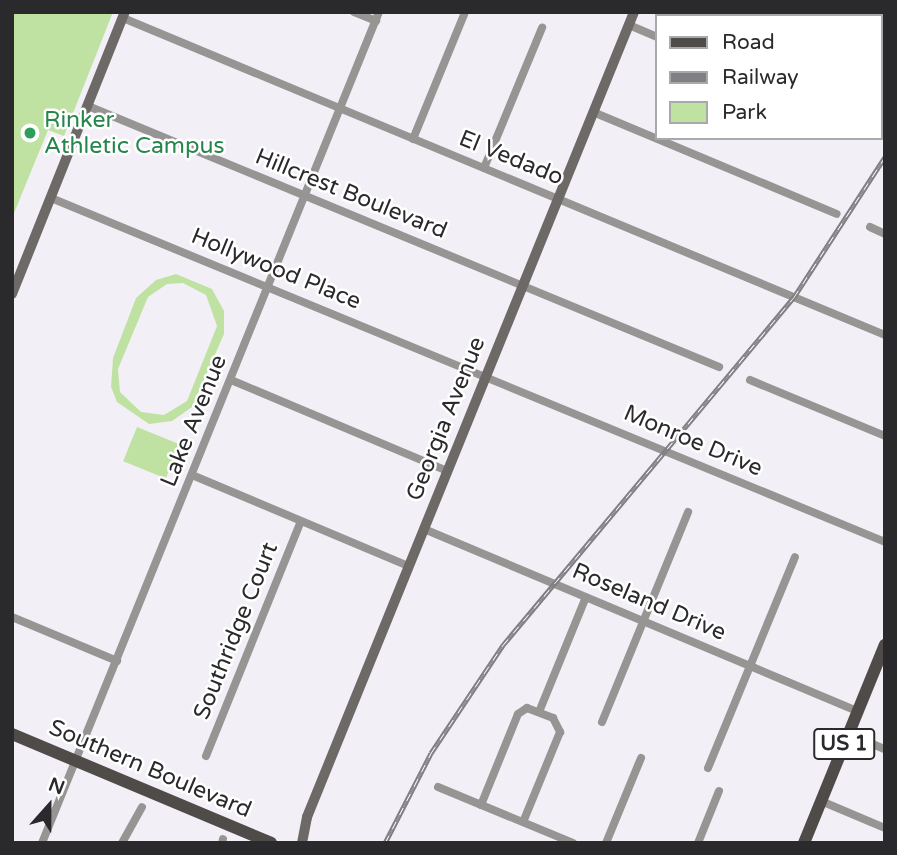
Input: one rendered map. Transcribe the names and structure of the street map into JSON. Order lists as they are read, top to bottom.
{
  "streets": {
    "main road": ["US 1", "Southern Boulevard"],
    "street": [
      "El Vedado",
      "Hillcrest Boulevard",
      "Hollywood Place",
      "Georgia Avenue",
      "Lake Avenue",
      "Monroe Drive",
      "Roseland Drive",
      "Southridge Court"
    ]
  },
  "crossings": [
    ["El Vedado", "Georgia Avenue"],
    ["El Vedado", "Lake Avenue"],
    ["Hillcrest Boulevard", "Georgia Avenue"],
    ["Hillcrest Boulevard", "Lake Avenue"],
    ["Hollywood Place", "Georgia Avenue"],
    ["Hollywood Place", "Lake Avenue"],
    ["Hollywood Place", "Monroe Drive"],
    ["Georgia Avenue", "Monroe Drive"],
    ["Georgia Avenue", "Roseland Drive"],
    ["Lake Avenue", "Southern Boulevard"],
    ["Roseland Drive", "US 1"]
  ],
  "places": ["Rinker Athletic Campus"],
  "legend": ["Road", "Railway", "Park"],
  "north": "top"
}
